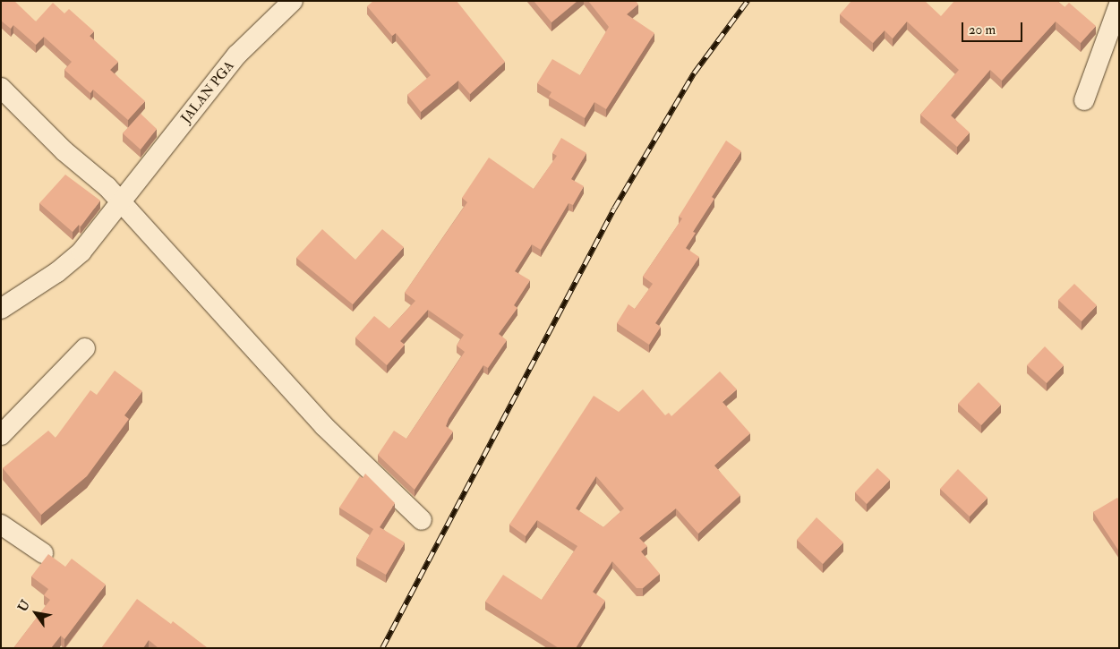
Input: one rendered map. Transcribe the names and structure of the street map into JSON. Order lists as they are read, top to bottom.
{
  "streets": {
    "street": ["JALAN PGA"]
  },
  "scale_bar": "20 m",
  "north": "top left"
}
